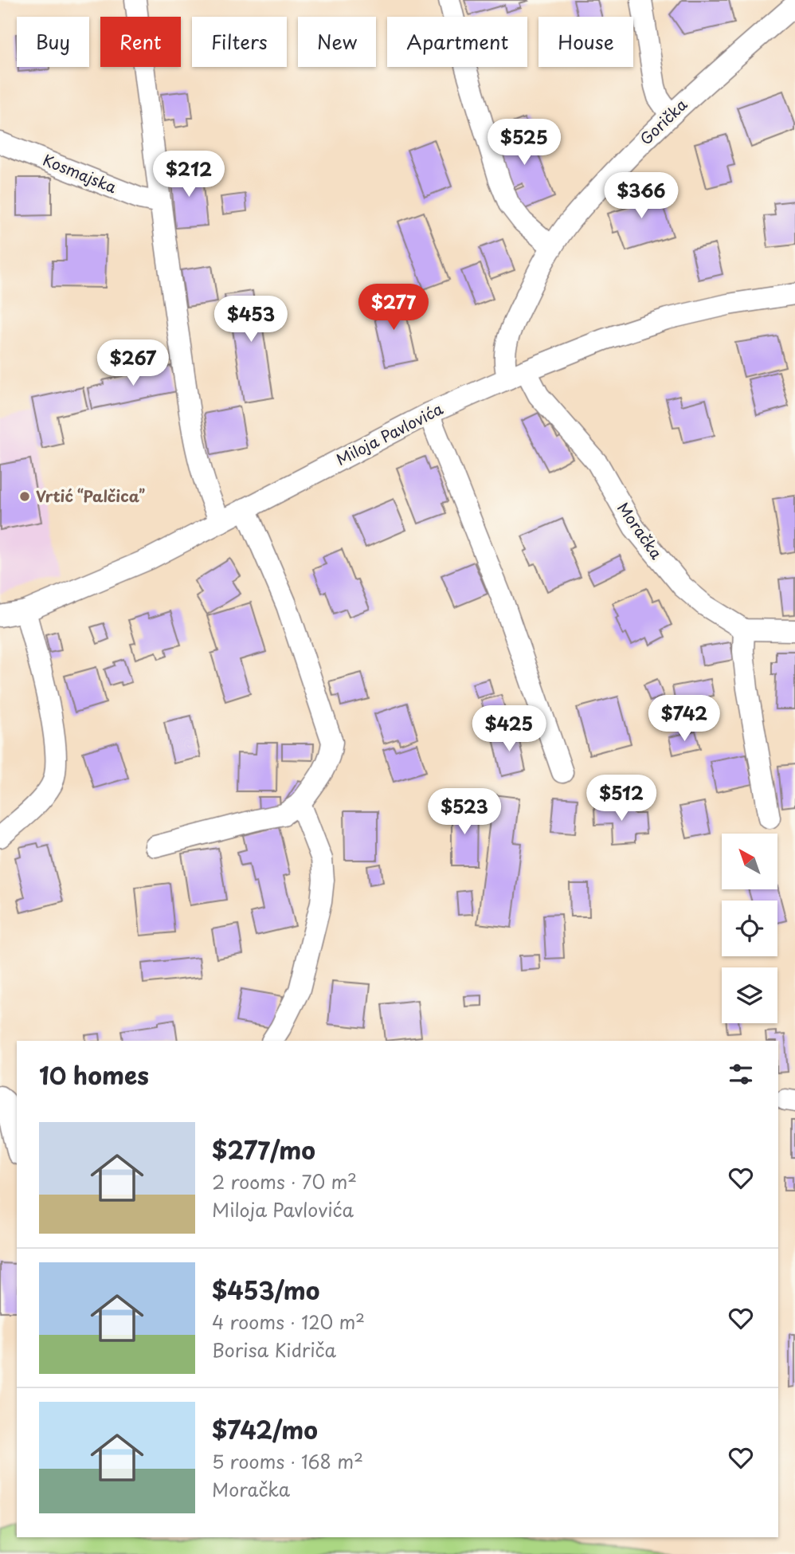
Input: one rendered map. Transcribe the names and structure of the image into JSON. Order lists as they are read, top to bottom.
{
  "streets": {
    "street": [
      "Gorička",
      "Kosmajska",
      "Miloja Pavlovića",
      "Moračka"
    ]
  },
  "crossings": [
    ["Gorička", "Miloja Pavlovića"],
    ["Gorička", "Moračka"],
    ["Miloja Pavlovića", "Moračka"]
  ],
  "places": ["Vrtić “Palčica”"],
  "north": "top left",
  "page": {
    "chip": [
      "Buy",
      "Rent",
      "Filters",
      "New",
      "Apartment",
      "House"
    ],
    "price": [
      "$525",
      "$212",
      "$366",
      "$277",
      "$453",
      "$267",
      "$742",
      "$425",
      "$512",
      "$523"
    ],
    "heading": "10 homes",
    "list": [
      {
        "name": "$277/mo",
        "note": "2 rooms · 70 m² · Miloja Pavlovića"
      },
      {
        "name": "$453/mo",
        "note": "4 rooms · 120 m² · Borisa Kidriča"
      },
      {
        "name": "$742/mo",
        "note": "5 rooms · 168 m² · Moračka"
      }
    ]
  }
}
